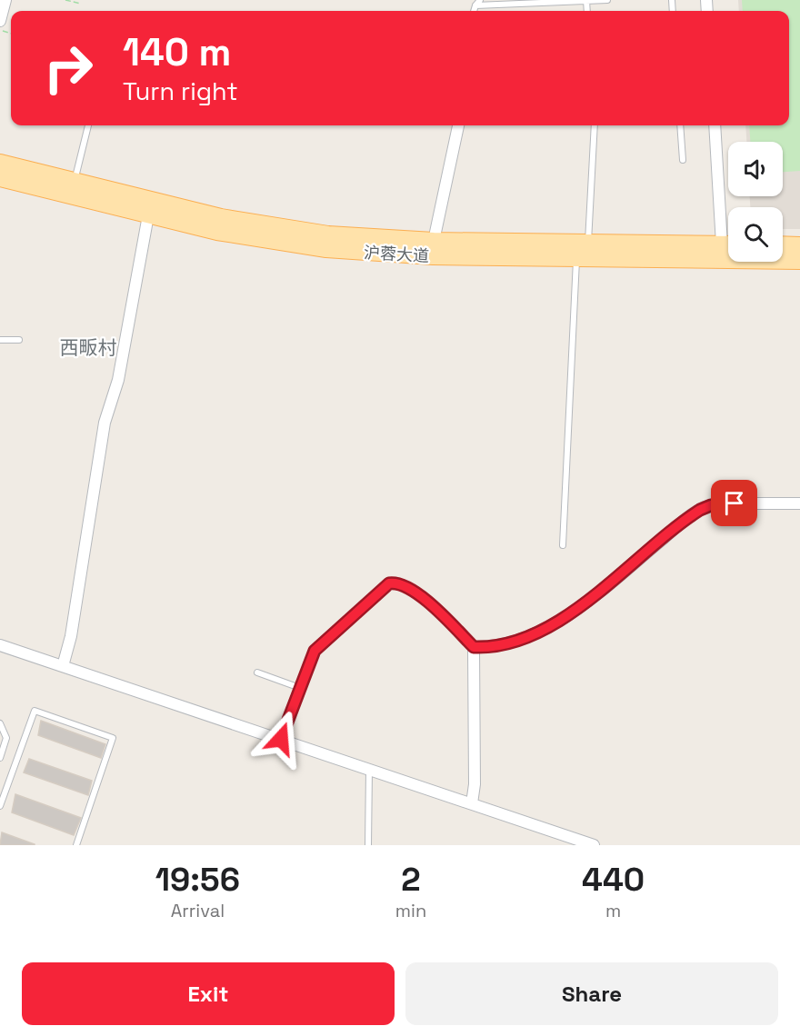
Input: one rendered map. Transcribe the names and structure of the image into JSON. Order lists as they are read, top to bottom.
{
  "streets": {
    "main road": ["沪蓉大道"]
  },
  "districts": ["西畈村"],
  "page": {
    "turn": ["140 m", "Turn right"],
    "eta": [
      "19:56",
      "Arrival",
      "2",
      "min",
      "440",
      "m"
    ],
    "buttons": ["Exit", "Share"]
  }
}
